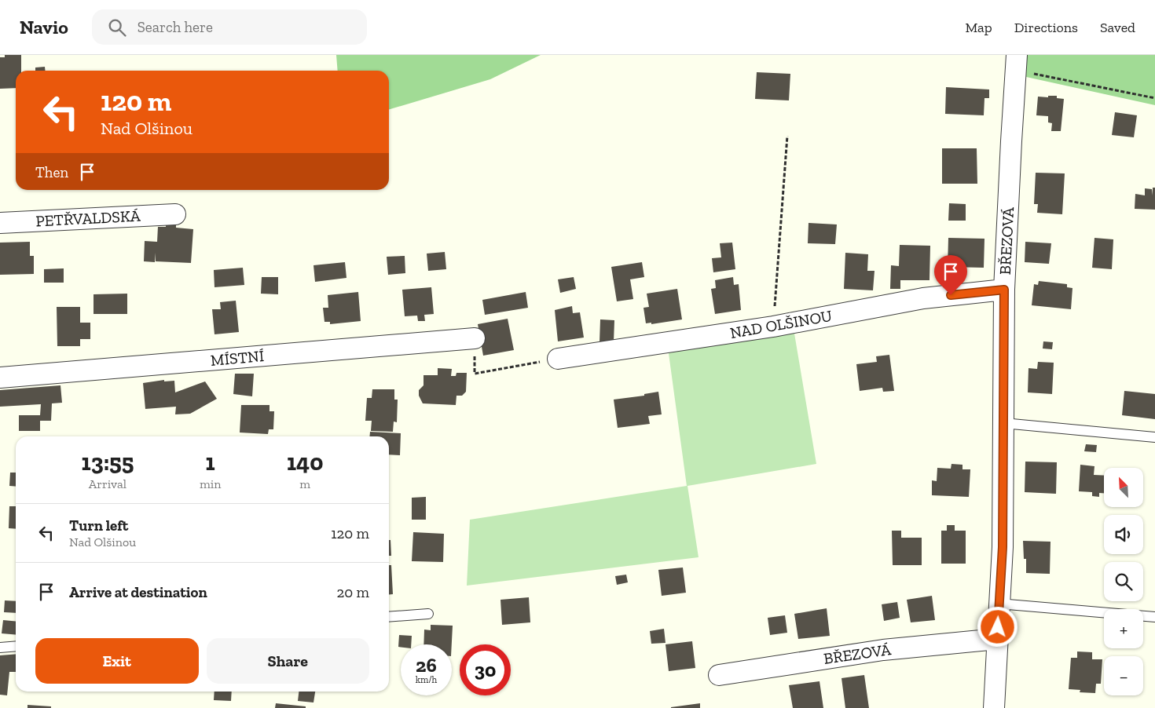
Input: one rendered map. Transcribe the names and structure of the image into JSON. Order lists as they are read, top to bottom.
{
  "streets": {
    "street": [
      "PETŘVALDSKÁ",
      "BŘEZOVÁ",
      "NAD OLŠINOU",
      "MÍSTNÍ"
    ]
  },
  "crossings": [
    ["BŘEZOVÁ", "NAD OLŠINOU"]
  ],
  "north": "top left",
  "page": {
    "header": "Navio",
    "search": "Search here",
    "nav": ["Map", "Directions", "Saved"],
    "turn": ["120 m", "Nad Olšinou"],
    "then": "Then",
    "eta": [
      "13:55",
      "Arrival",
      "1",
      "min",
      "140",
      "m"
    ],
    "map_buttons": ["+", "−"],
    "list": [
      {
        "name": "Turn left",
        "note": "Nad Olšinou",
        "value": "120 m"
      },
      {
        "name": "Arrive at destination",
        "value": "20 m"
      }
    ],
    "buttons": ["Exit", "Share"],
    "speed": "26 km/h",
    "limit": "30"
  }
}
